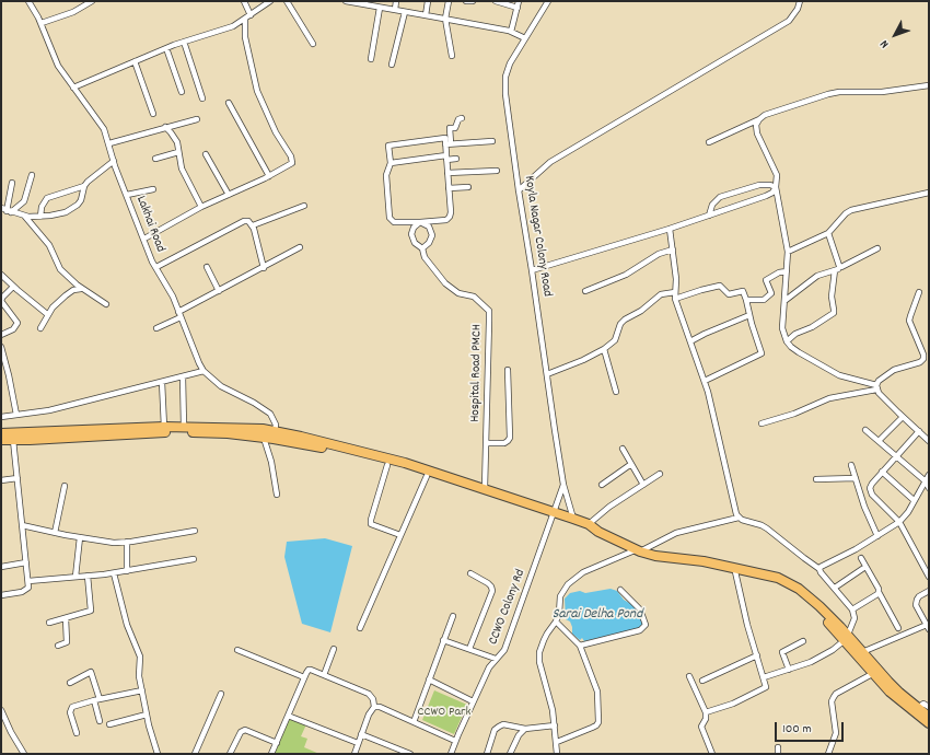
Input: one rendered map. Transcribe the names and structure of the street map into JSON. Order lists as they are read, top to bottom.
{
  "streets": {
    "street": [
      "Lakhai Road",
      "Koyla Nagar Colony Road",
      "Hospital Road PMCH",
      "CCWO Colony Rd"
    ]
  },
  "crossings": [
    ["Koyla Nagar Colony Road", "CCWO Colony Rd"]
  ],
  "water": ["Sarai Delha Pond"],
  "parks": ["CCWO Park"],
  "scale_bar": "100 m",
  "north": "bottom left"
}
